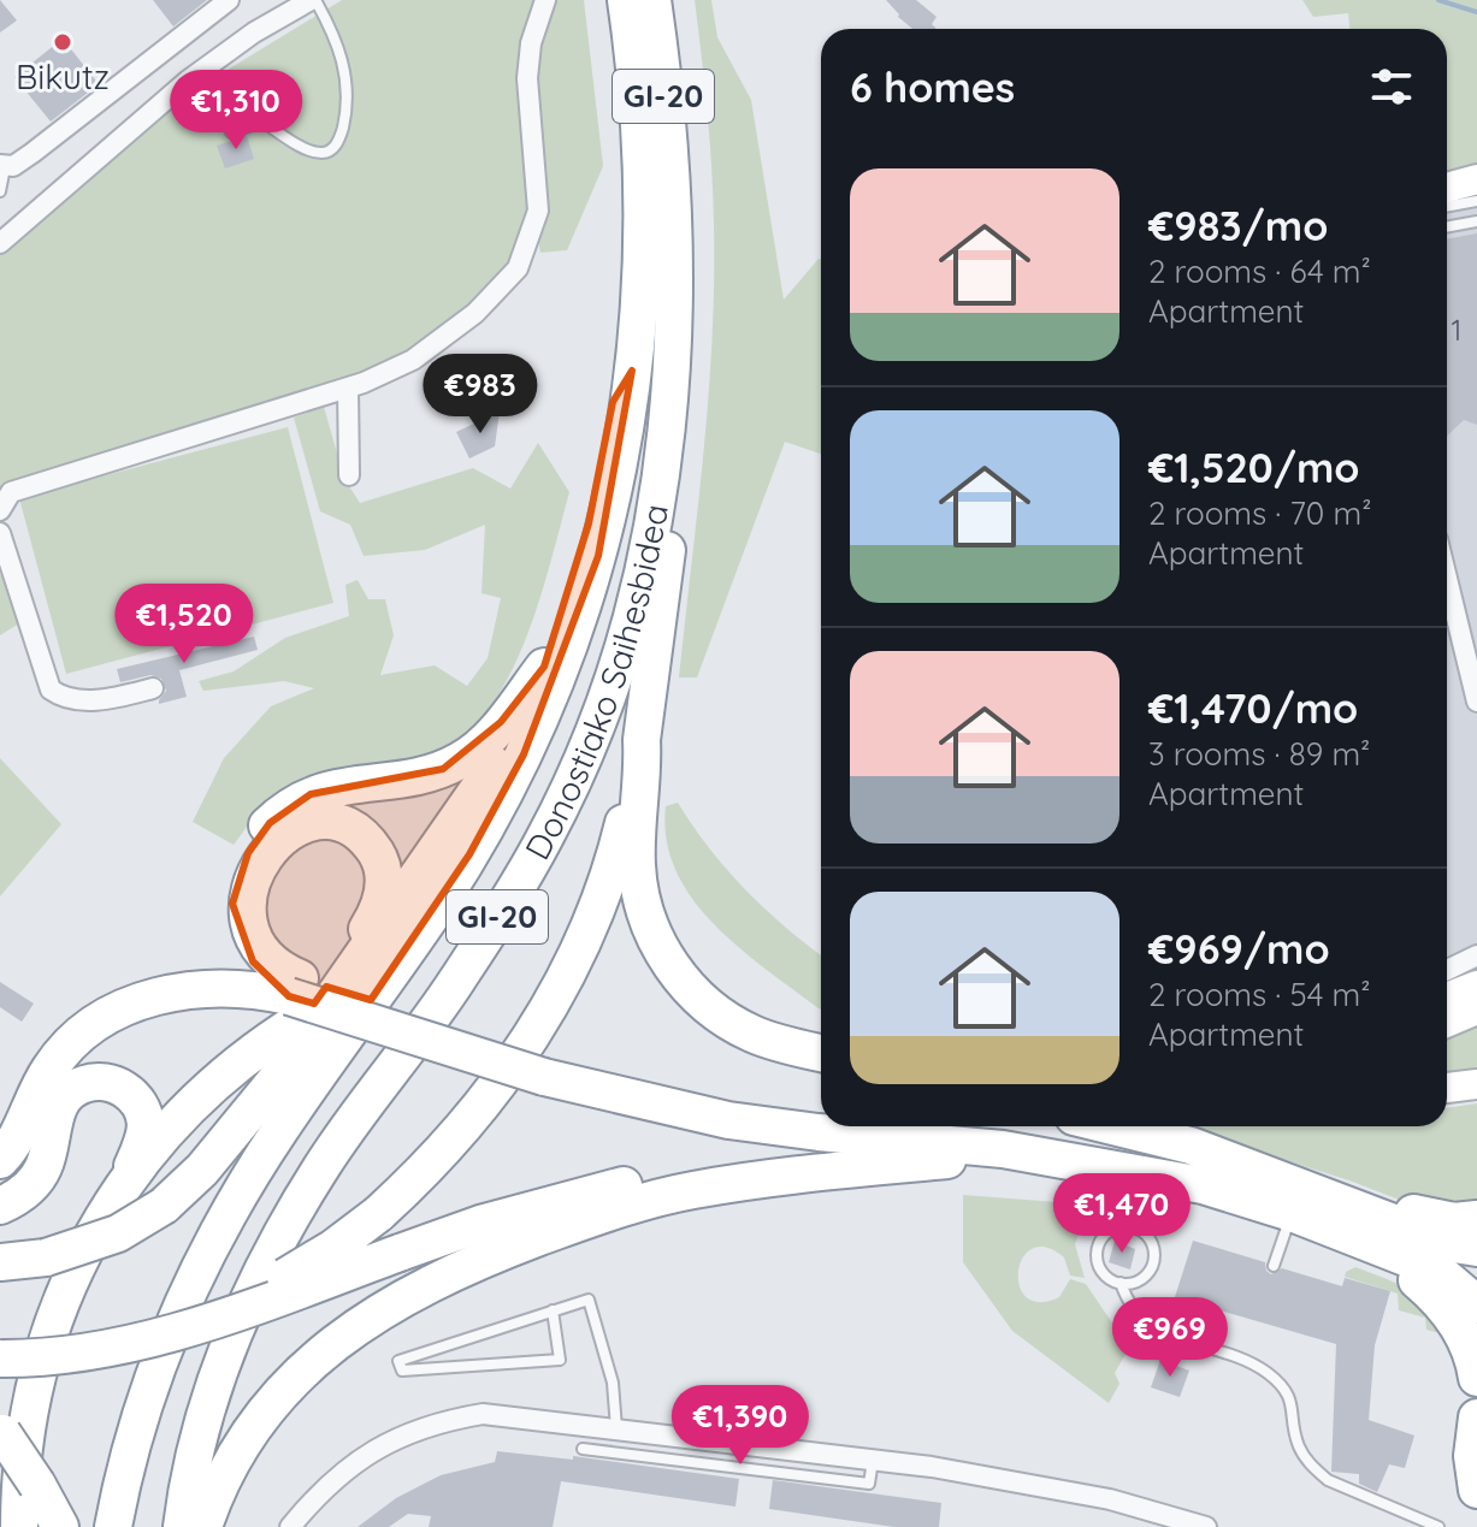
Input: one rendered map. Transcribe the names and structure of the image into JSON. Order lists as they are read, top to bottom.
{
  "streets": {
    "highway": ["GI-20", "Donostiako Saihesbidea"]
  },
  "places": ["Bikutz"],
  "house_numbers": ["1"],
  "page": {
    "heading": "6 homes",
    "price": [
      "€1,310",
      "€983",
      "€1,520",
      "€1,470",
      "€969",
      "€1,390"
    ],
    "list": [
      {
        "name": "€983/mo",
        "note": "2 rooms · 64 m² · Apartment"
      },
      {
        "name": "€1,520/mo",
        "note": "2 rooms · 70 m² · Apartment"
      },
      {
        "name": "€1,470/mo",
        "note": "3 rooms · 89 m² · Apartment"
      },
      {
        "name": "€969/mo",
        "note": "2 rooms · 54 m² · Apartment"
      }
    ]
  }
}
